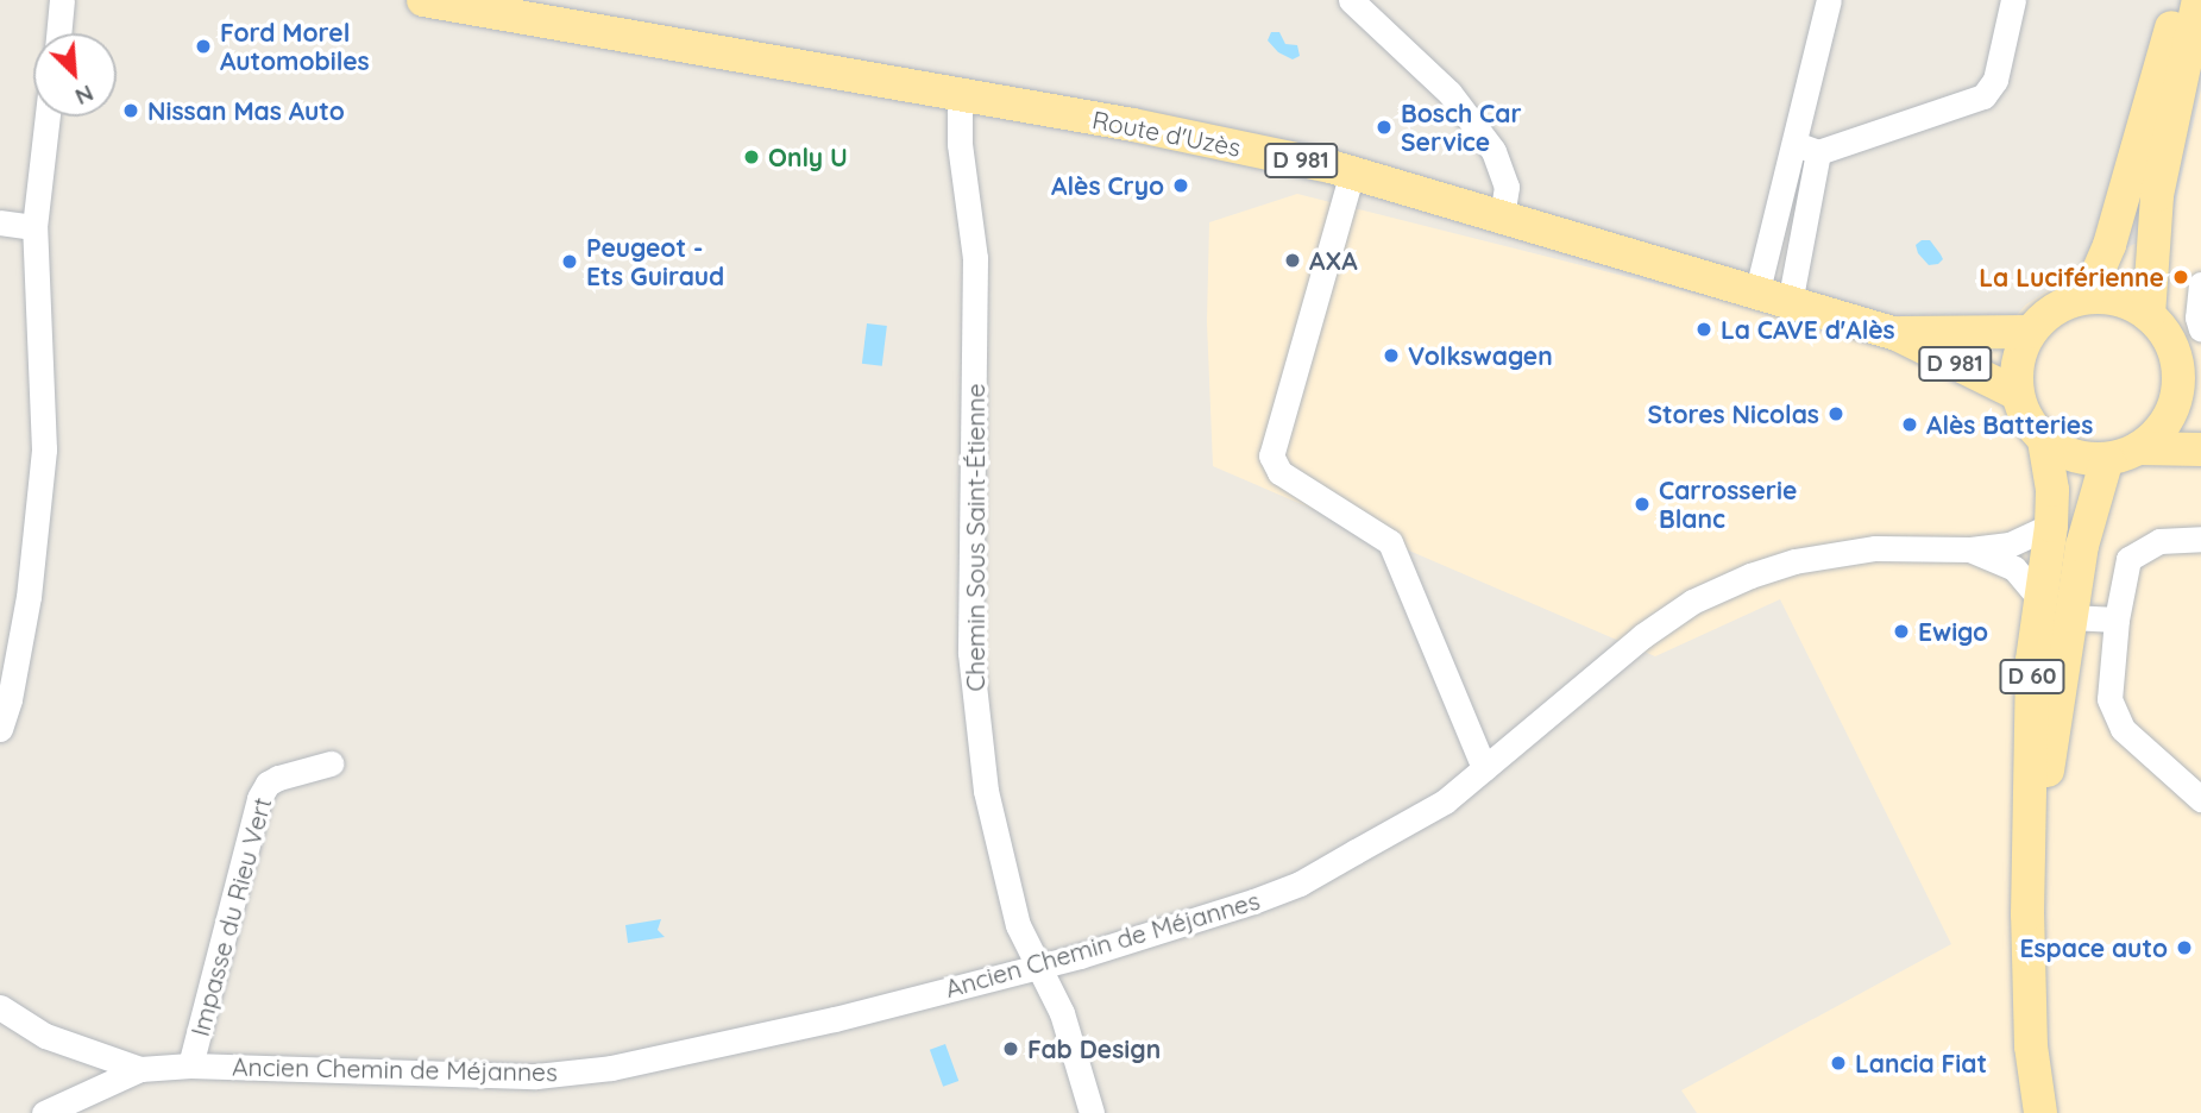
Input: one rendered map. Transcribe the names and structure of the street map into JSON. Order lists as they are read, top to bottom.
{
  "streets": {
    "main road": ["Route d'Uzès", "D 981", "D 60"],
    "street": ["Chemin Sous Saint-Étienne", "Impasse du Rieu Vert", "Ancien Chemin de Méjannes"]
  },
  "crossings": [
    ["Route d'Uzès", "Chemin Sous Saint-Étienne"],
    ["Route d'Uzès", "D 60"],
    ["Chemin Sous Saint-Étienne", "Ancien Chemin de Méjannes"],
    ["D 60", "Ancien Chemin de Méjannes"],
    ["Impasse du Rieu Vert", "Ancien Chemin de Méjannes"]
  ],
  "places": [
    "Ford Morel Automobiles",
    "Nissan Mas Auto",
    "Bosch Car Service",
    "Only U",
    "Alès Cryo",
    "AXA",
    "Peugeot - Ets Guiraud",
    "La Luciférienne",
    "La CAVE d'Alès",
    "Volkswagen",
    "Stores Nicolas",
    "Alès Batteries",
    "Carrosserie Blanc",
    "Ewigo",
    "Espace auto",
    "Fab Design",
    "Lancia Fiat"
  ],
  "north": "bottom right"
}
